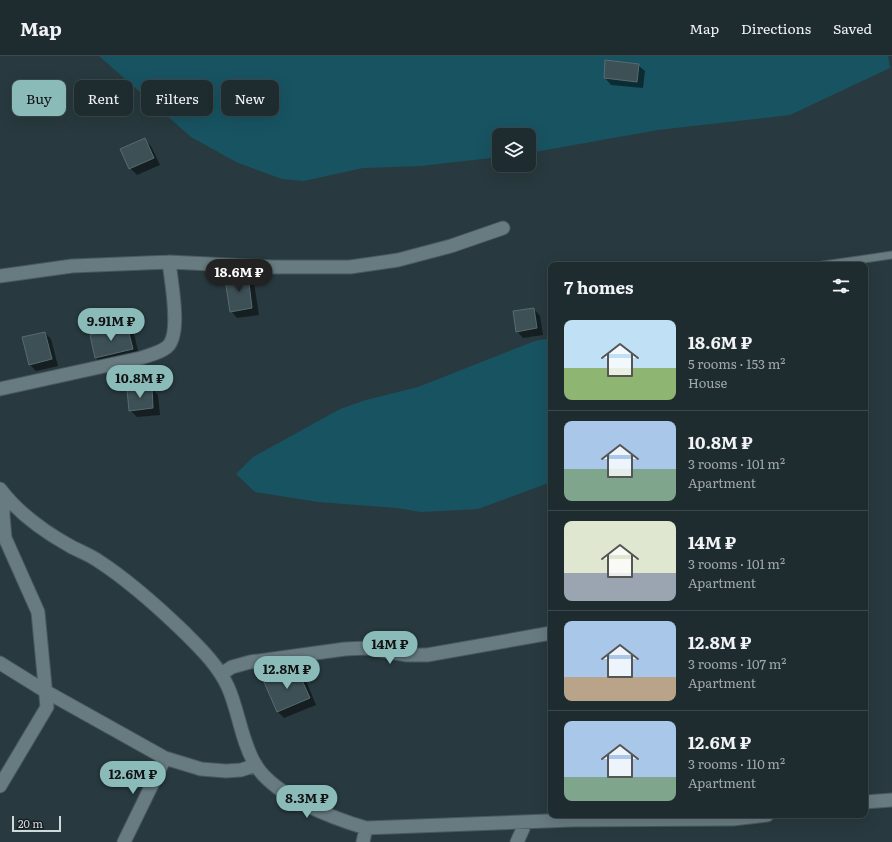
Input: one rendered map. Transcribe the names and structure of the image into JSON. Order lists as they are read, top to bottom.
{
  "scale_bar": "20 m",
  "page": {
    "header": "Map",
    "nav": ["Map", "Directions", "Saved"],
    "chip": [
      "Buy",
      "Rent",
      "Filters",
      "New"
    ],
    "price": [
      "18.6M ₽",
      "9.91M ₽",
      "10.8M ₽",
      "14M ₽",
      "12.8M ₽",
      "12.6M ₽",
      "8.3M ₽"
    ],
    "heading": "7 homes",
    "list": [
      {
        "name": "18.6M ₽",
        "note": "5 rooms · 153 m² · House"
      },
      {
        "name": "10.8M ₽",
        "note": "3 rooms · 101 m² · Apartment"
      },
      {
        "name": "14M ₽",
        "note": "3 rooms · 101 m² · Apartment"
      },
      {
        "name": "12.8M ₽",
        "note": "3 rooms · 107 m² · Apartment"
      },
      {
        "name": "12.6M ₽",
        "note": "3 rooms · 110 m² · Apartment"
      }
    ],
    "scale": "20 m"
  }
}
